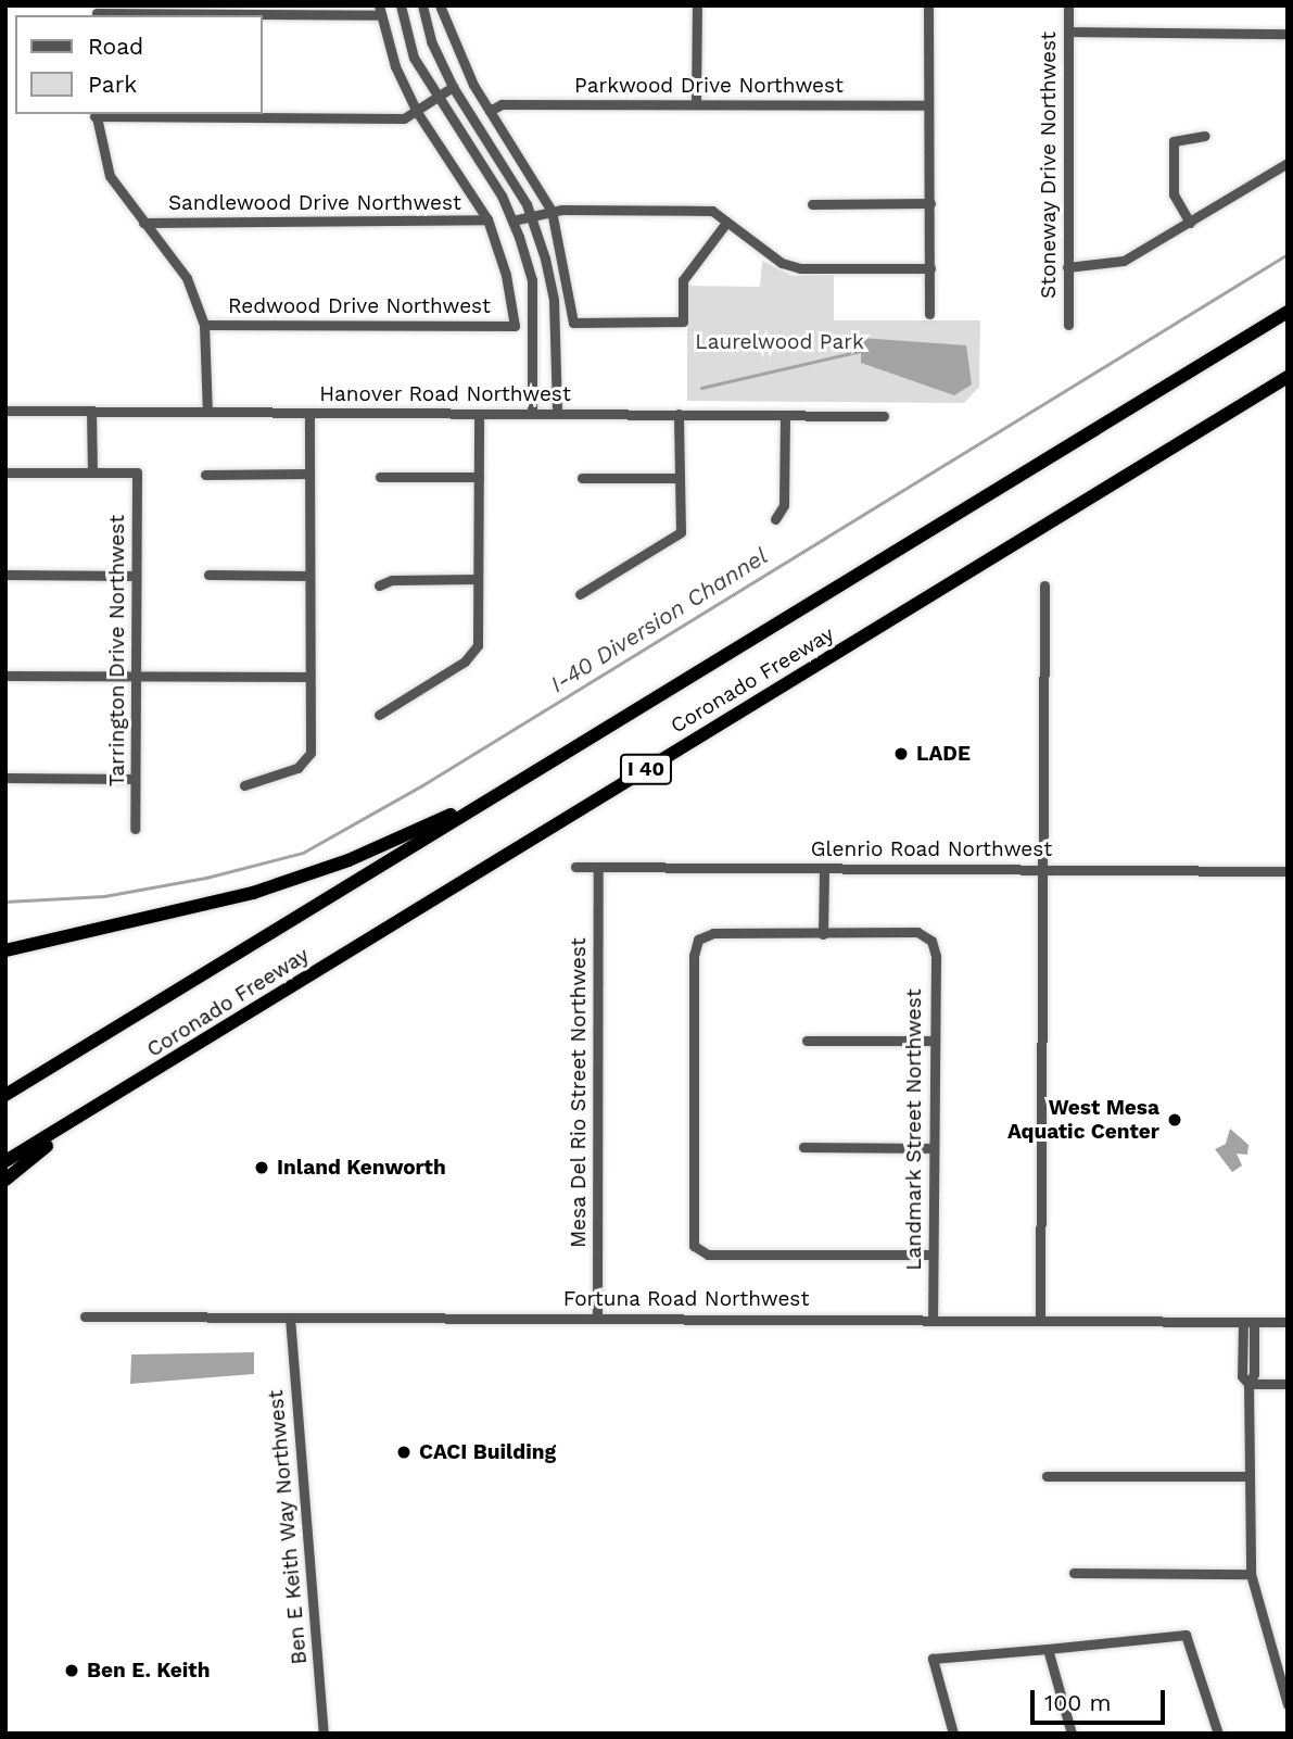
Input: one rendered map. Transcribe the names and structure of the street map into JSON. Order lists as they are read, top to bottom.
{
  "streets": {
    "highway": ["Coronado Freeway", "I 40"],
    "street": [
      "Parkwood Drive Northwest",
      "Stoneway Drive Northwest",
      "Sandlewood Drive Northwest",
      "Redwood Drive Northwest",
      "Hanover Road Northwest",
      "Tarrington Drive Northwest",
      "Glenrio Road Northwest",
      "Mesa Del Rio Street Northwest",
      "Landmark Street Northwest",
      "Fortuna Road Northwest",
      "Ben E Keith Way Northwest"
    ]
  },
  "crossings": [
    ["Sandlewood Drive Northwest", "Redwood Drive Northwest"],
    ["Glenrio Road Northwest", "Mesa Del Rio Street Northwest"],
    ["Mesa Del Rio Street Northwest", "Fortuna Road Northwest"],
    ["Landmark Street Northwest", "Fortuna Road Northwest"],
    ["Fortuna Road Northwest", "Ben E Keith Way Northwest"]
  ],
  "water": ["I-40 Diversion Channel"],
  "parks": ["Laurelwood Park"],
  "places": [
    "LADE",
    "West Mesa Aquatic Center",
    "Inland Kenworth",
    "CACI Building",
    "Ben E. Keith"
  ],
  "legend": ["Road", "Park"],
  "scale_bar": "100 m"
}
